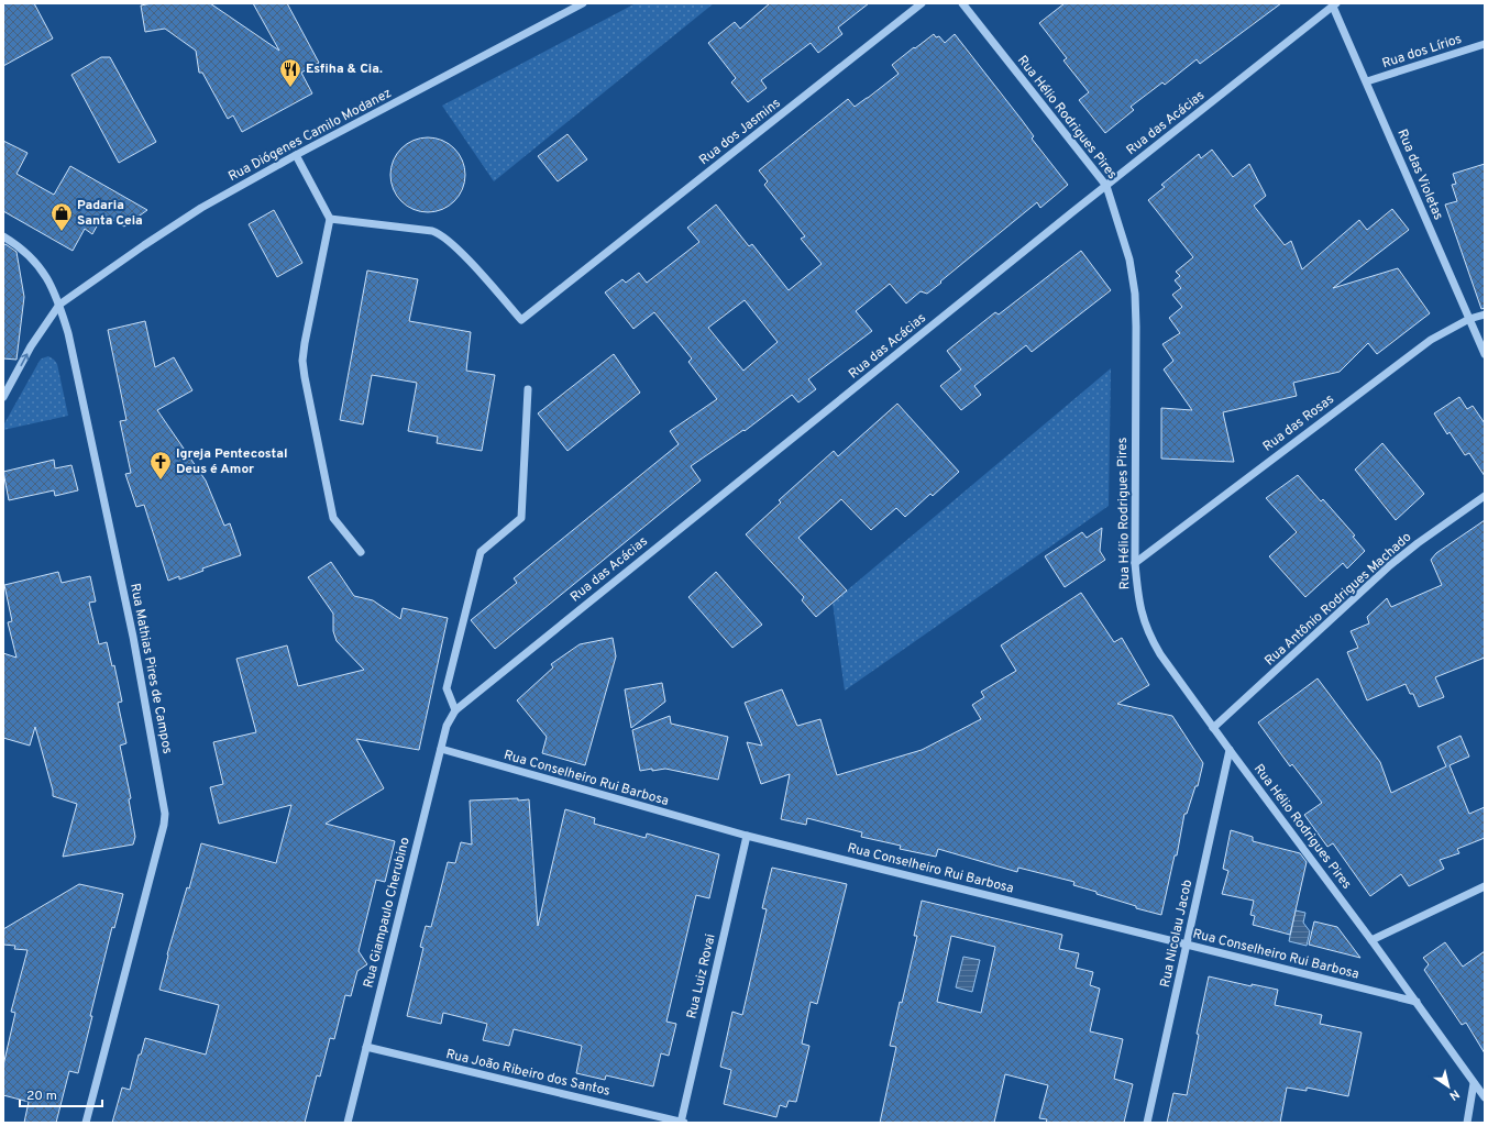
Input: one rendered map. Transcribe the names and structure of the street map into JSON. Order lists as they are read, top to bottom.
{
  "streets": {
    "street": [
      "Rua dos Lírios",
      "Rua Hélio Rodrigues Pires",
      "Rua das Acácias",
      "Rua dos Jasmins",
      "Rua Diógenes Camilo Modanez",
      "Rua das Violetas",
      "Rua das Rosas",
      "Rua Antônio Rodrigues Machado",
      "Rua Mathias Pires de Campos",
      "Rua Conselheiro Rui Barbosa",
      "Rua Giampaulo Cherubino",
      "Rua Nicolau Jacob",
      "Rua Luiz Rovai",
      "Rua João Ribeiro dos Santos"
    ]
  },
  "crossings": [
    ["Rua dos Lírios", "Rua das Violetas"],
    ["Rua Hélio Rodrigues Pires", "Rua das Acácias"],
    ["Rua Hélio Rodrigues Pires", "Rua das Rosas"],
    ["Rua Hélio Rodrigues Pires", "Rua Antônio Rodrigues Machado"],
    ["Rua Hélio Rodrigues Pires", "Rua Conselheiro Rui Barbosa"],
    ["Rua Hélio Rodrigues Pires", "Rua Nicolau Jacob"],
    ["Rua das Acácias", "Rua das Violetas"],
    ["Rua das Acácias", "Rua Giampaulo Cherubino"],
    ["Rua Diógenes Camilo Modanez", "Rua Mathias Pires de Campos"],
    ["Rua das Violetas", "Rua das Rosas"],
    ["Rua Conselheiro Rui Barbosa", "Rua Giampaulo Cherubino"],
    ["Rua Conselheiro Rui Barbosa", "Rua Nicolau Jacob"],
    ["Rua Conselheiro Rui Barbosa", "Rua Luiz Rovai"],
    ["Rua Giampaulo Cherubino", "Rua João Ribeiro dos Santos"],
    ["Rua Luiz Rovai", "Rua João Ribeiro dos Santos"]
  ],
  "places": {
    "restaurant": ["Esfiha & Cia."],
    "shop": ["Padaria Santa Ceia"],
    "church": ["Igreja Pentecostal Deus é Amor"]
  },
  "scale_bar": "20 m",
  "north": "bottom right"
}
